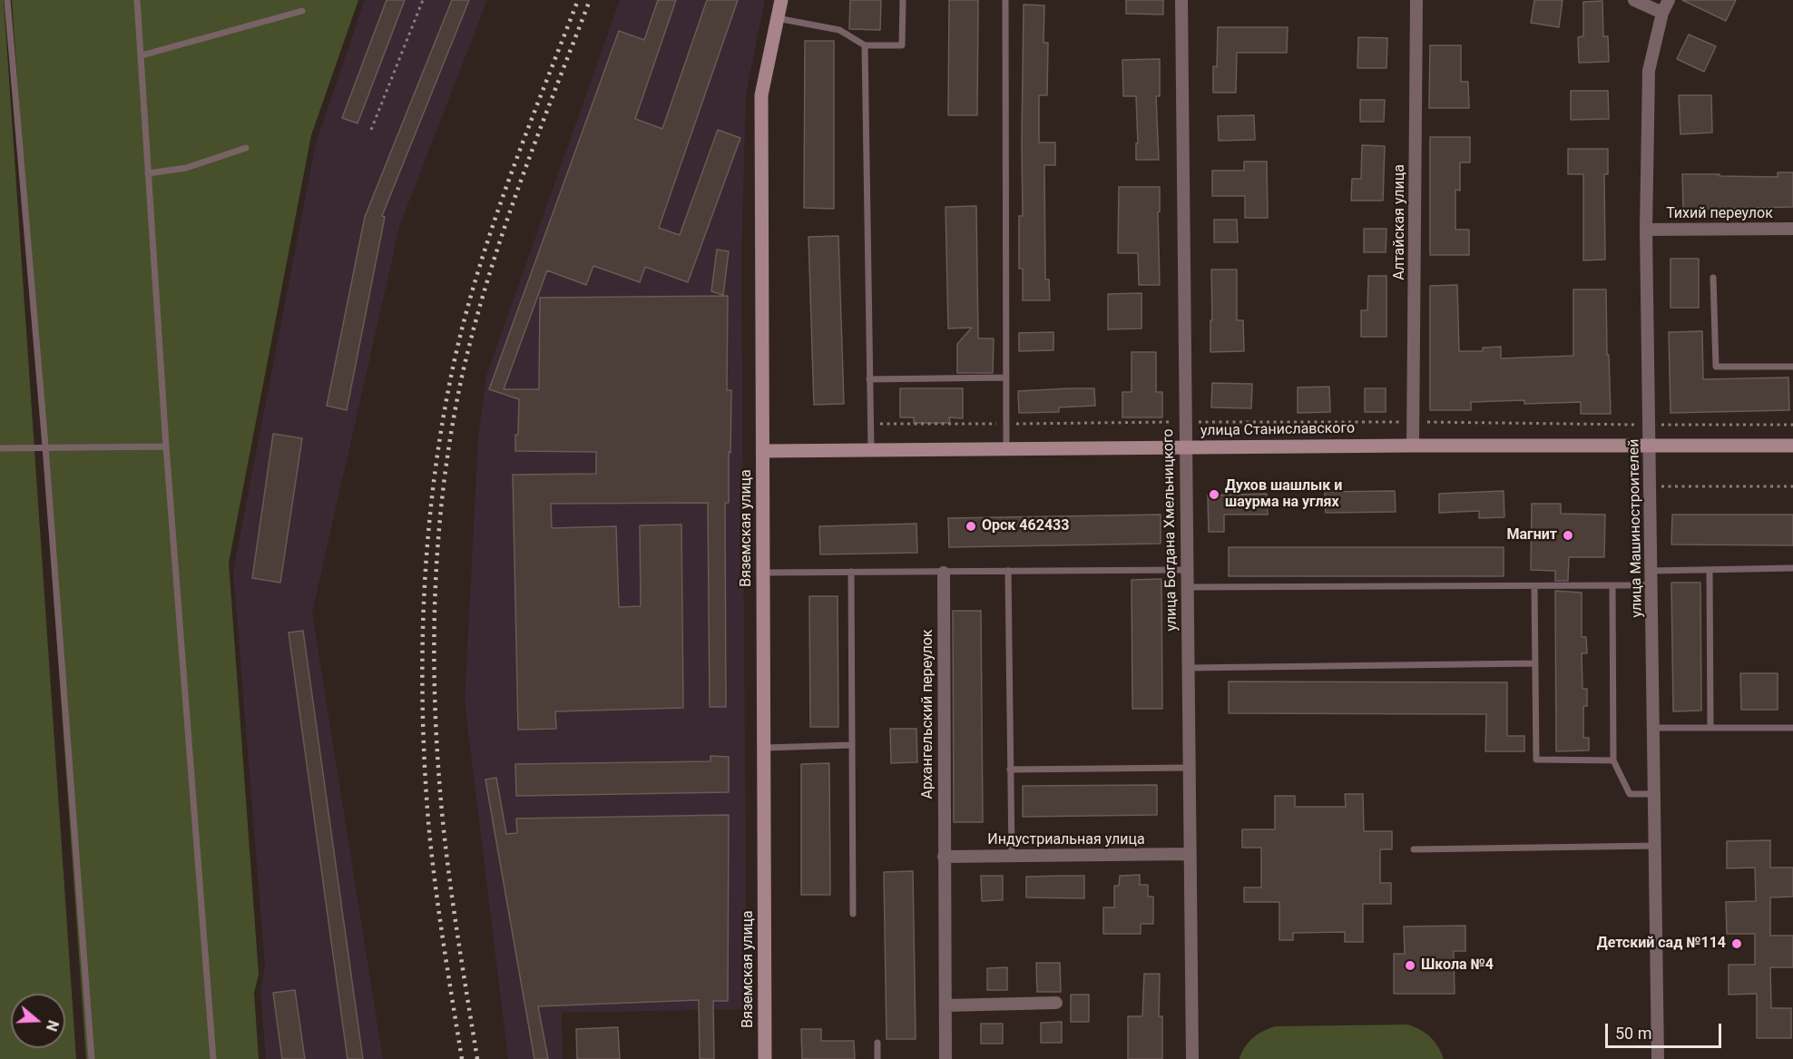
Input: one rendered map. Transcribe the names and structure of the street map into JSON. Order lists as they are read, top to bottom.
{
  "streets": {
    "main road": ["улица Станиславского", "Вяземская улица"],
    "street": [
      "Тихий переулок",
      "Алтайская улица",
      "улица Машиностроителей",
      "улица Богдана Хмельницкого",
      "Архангельский переулок",
      "Индустриальная улица"
    ]
  },
  "crossings": [
    ["Тихий переулок", "улица Машиностроителей"],
    ["Алтайская улица", "улица Станиславского"],
    ["улица Станиславского", "Вяземская улица"],
    ["улица Станиславского", "улица Машиностроителей"],
    ["улица Станиславского", "улица Богдана Хмельницкого"],
    ["улица Богдана Хмельницкого", "Индустриальная улица"],
    ["Архангельский переулок", "Индустриальная улица"]
  ],
  "places": [
    "Духов шашлык и шаурма на углях",
    "Орск 462433",
    "Магнит",
    "Детский сад №114",
    "Школа №4"
  ],
  "scale_bar": "50 m",
  "north": "right"
}
